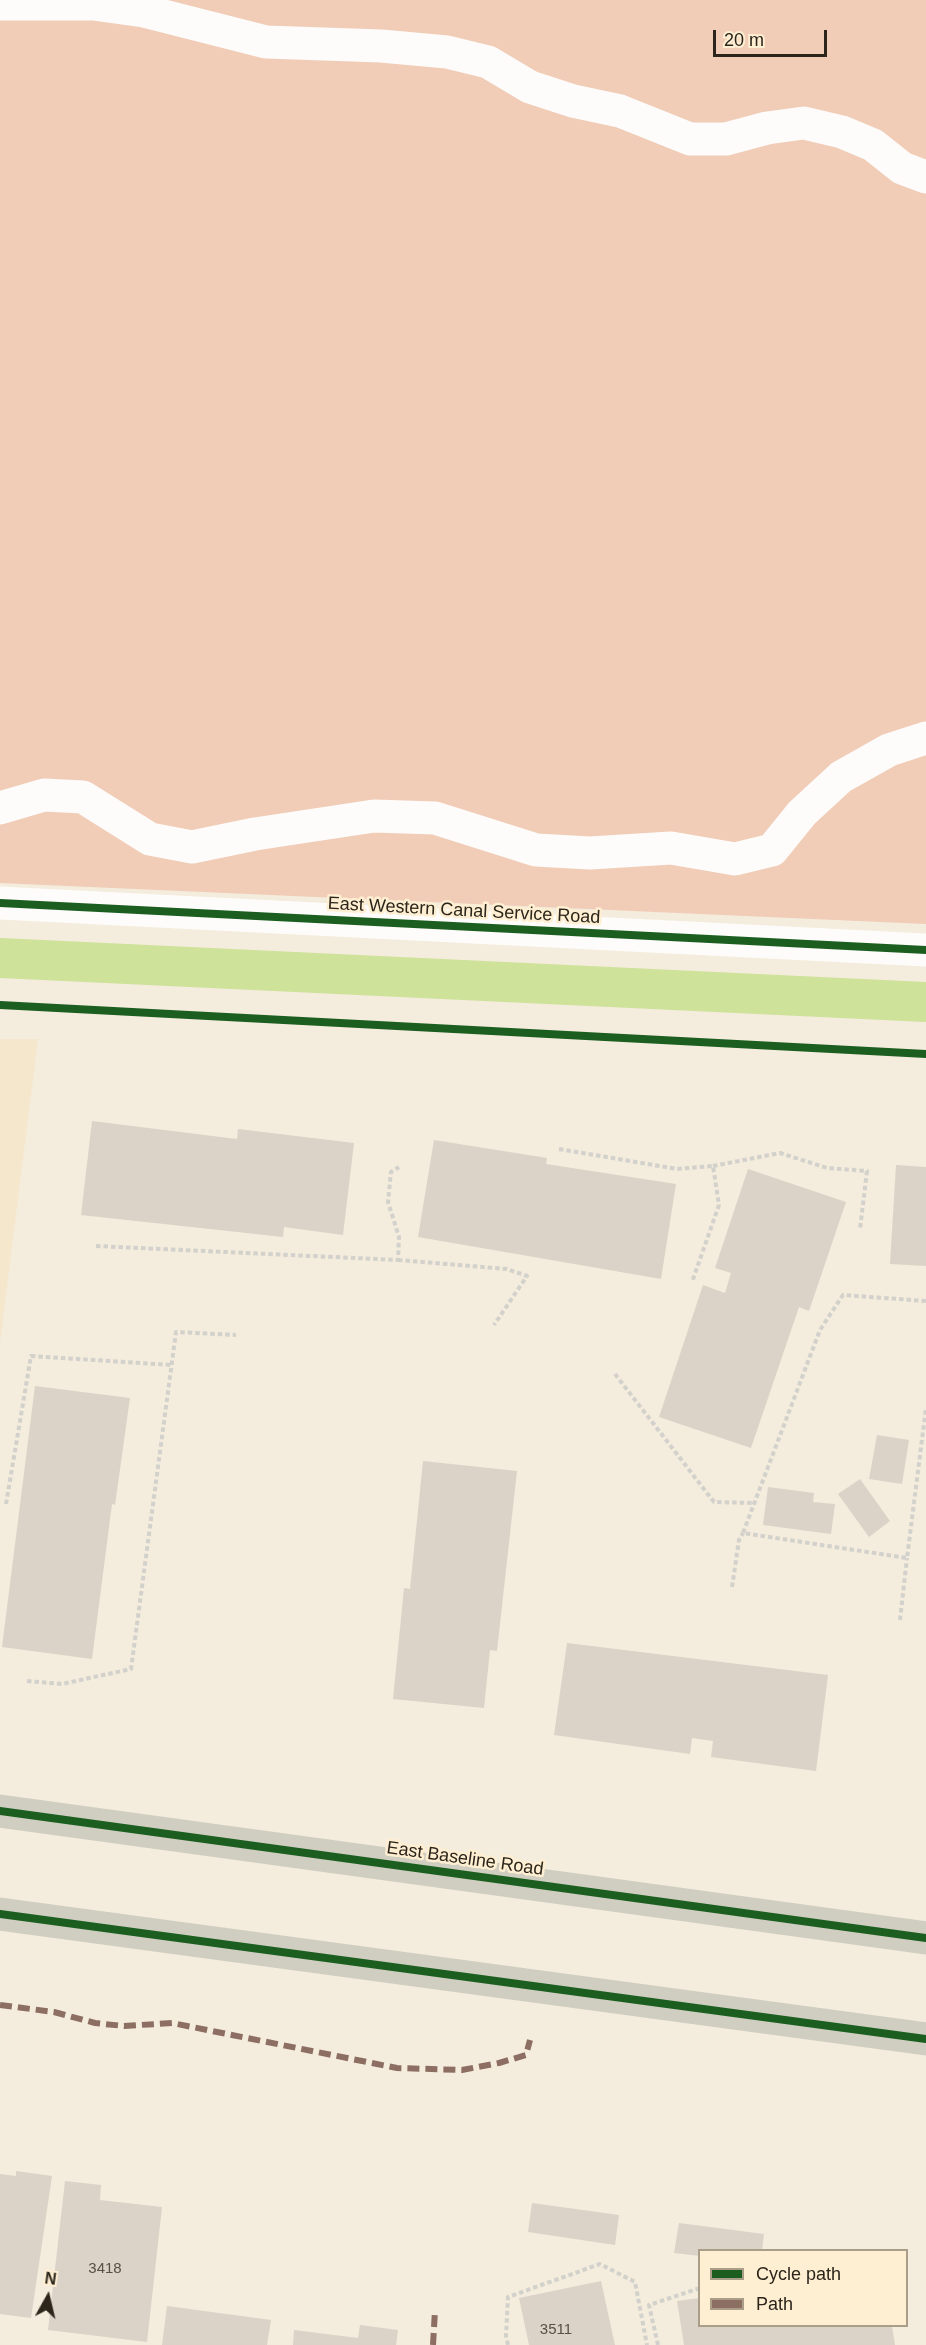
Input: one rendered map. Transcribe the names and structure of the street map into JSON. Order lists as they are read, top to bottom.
{
  "streets": {
    "main road": ["East Baseline Road"],
    "lane": ["East Western Canal Service Road"]
  },
  "house_numbers": ["3418", "3511"],
  "legend": ["Cycle path", "Path"],
  "scale_bar": "20 m",
  "north": "top"
}
